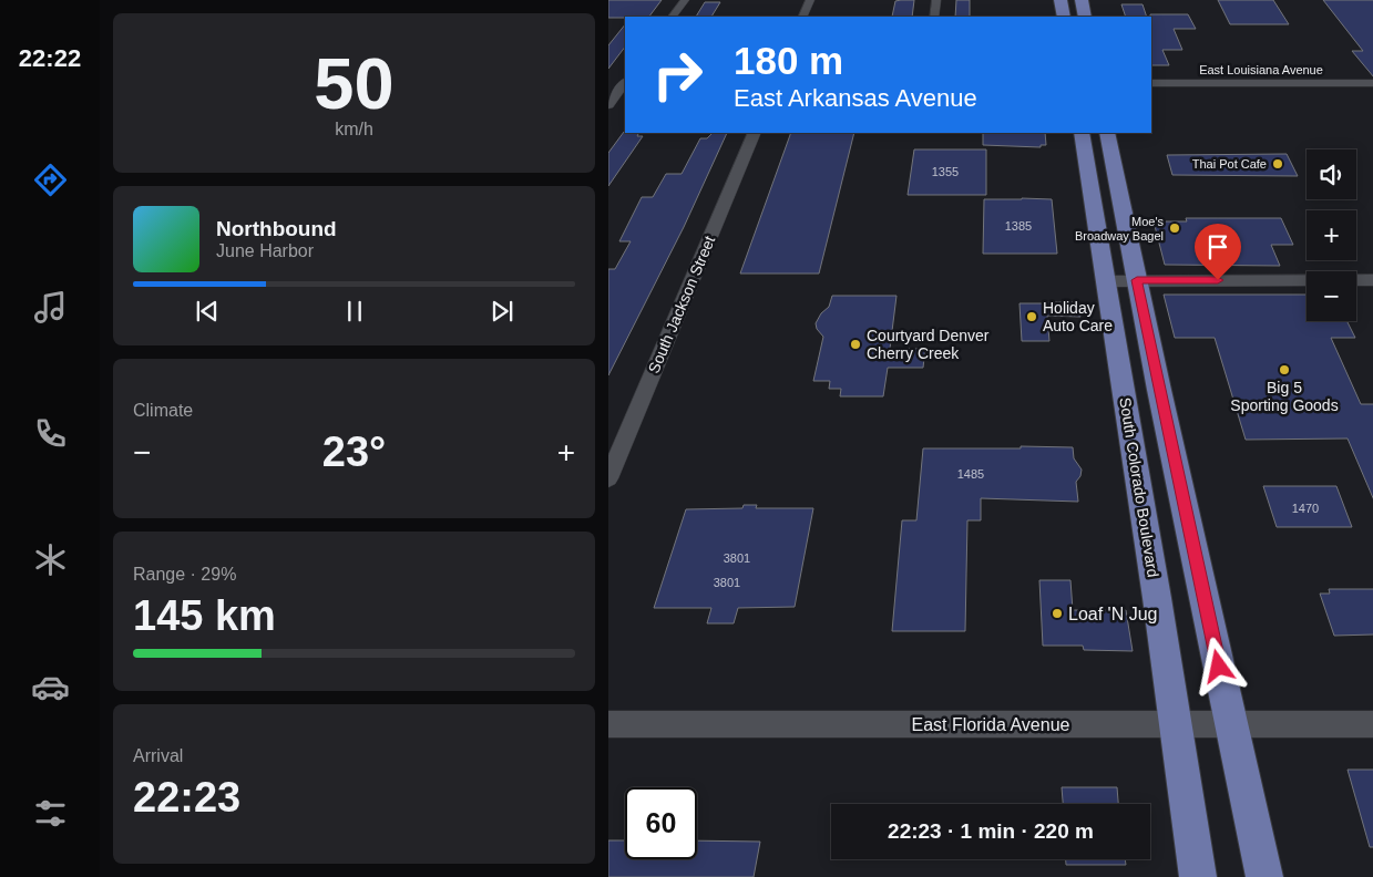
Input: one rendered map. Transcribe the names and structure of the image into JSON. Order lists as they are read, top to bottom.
{
  "streets": {
    "main road": ["South Colorado Boulevard"],
    "street": ["East Louisiana Avenue", "South Jackson Street", "East Florida Avenue"]
  },
  "crossings": [
    ["South Colorado Boulevard", "East Florida Avenue"]
  ],
  "places": [
    "Thai Pot Cafe",
    "Moe's Broadway Bagel",
    "Holiday Auto Care",
    "Courtyard Denver Cherry Creek",
    "Big 5 Sporting Goods",
    "Loaf 'N Jug"
  ],
  "house_numbers": [
    "1355",
    "1385",
    "1485",
    "1470",
    "3801",
    "3801"
  ],
  "page": {
    "tabs": "22:22",
    "tile": [
      ["50", "km/h"],
      "Climate",
      ["Range · 29%", "145 km"],
      ["Arrival", "22:23"]
    ],
    "turn": ["180 m", "East Arkansas Avenue"],
    "map_buttons": ["+", "−"],
    "song": ["Northbound", "June Harbor"],
    "heat": ["−", "23°", "+"],
    "limit": "60",
    "trip": "22:23 · 1 min · 220 m"
  }
}
